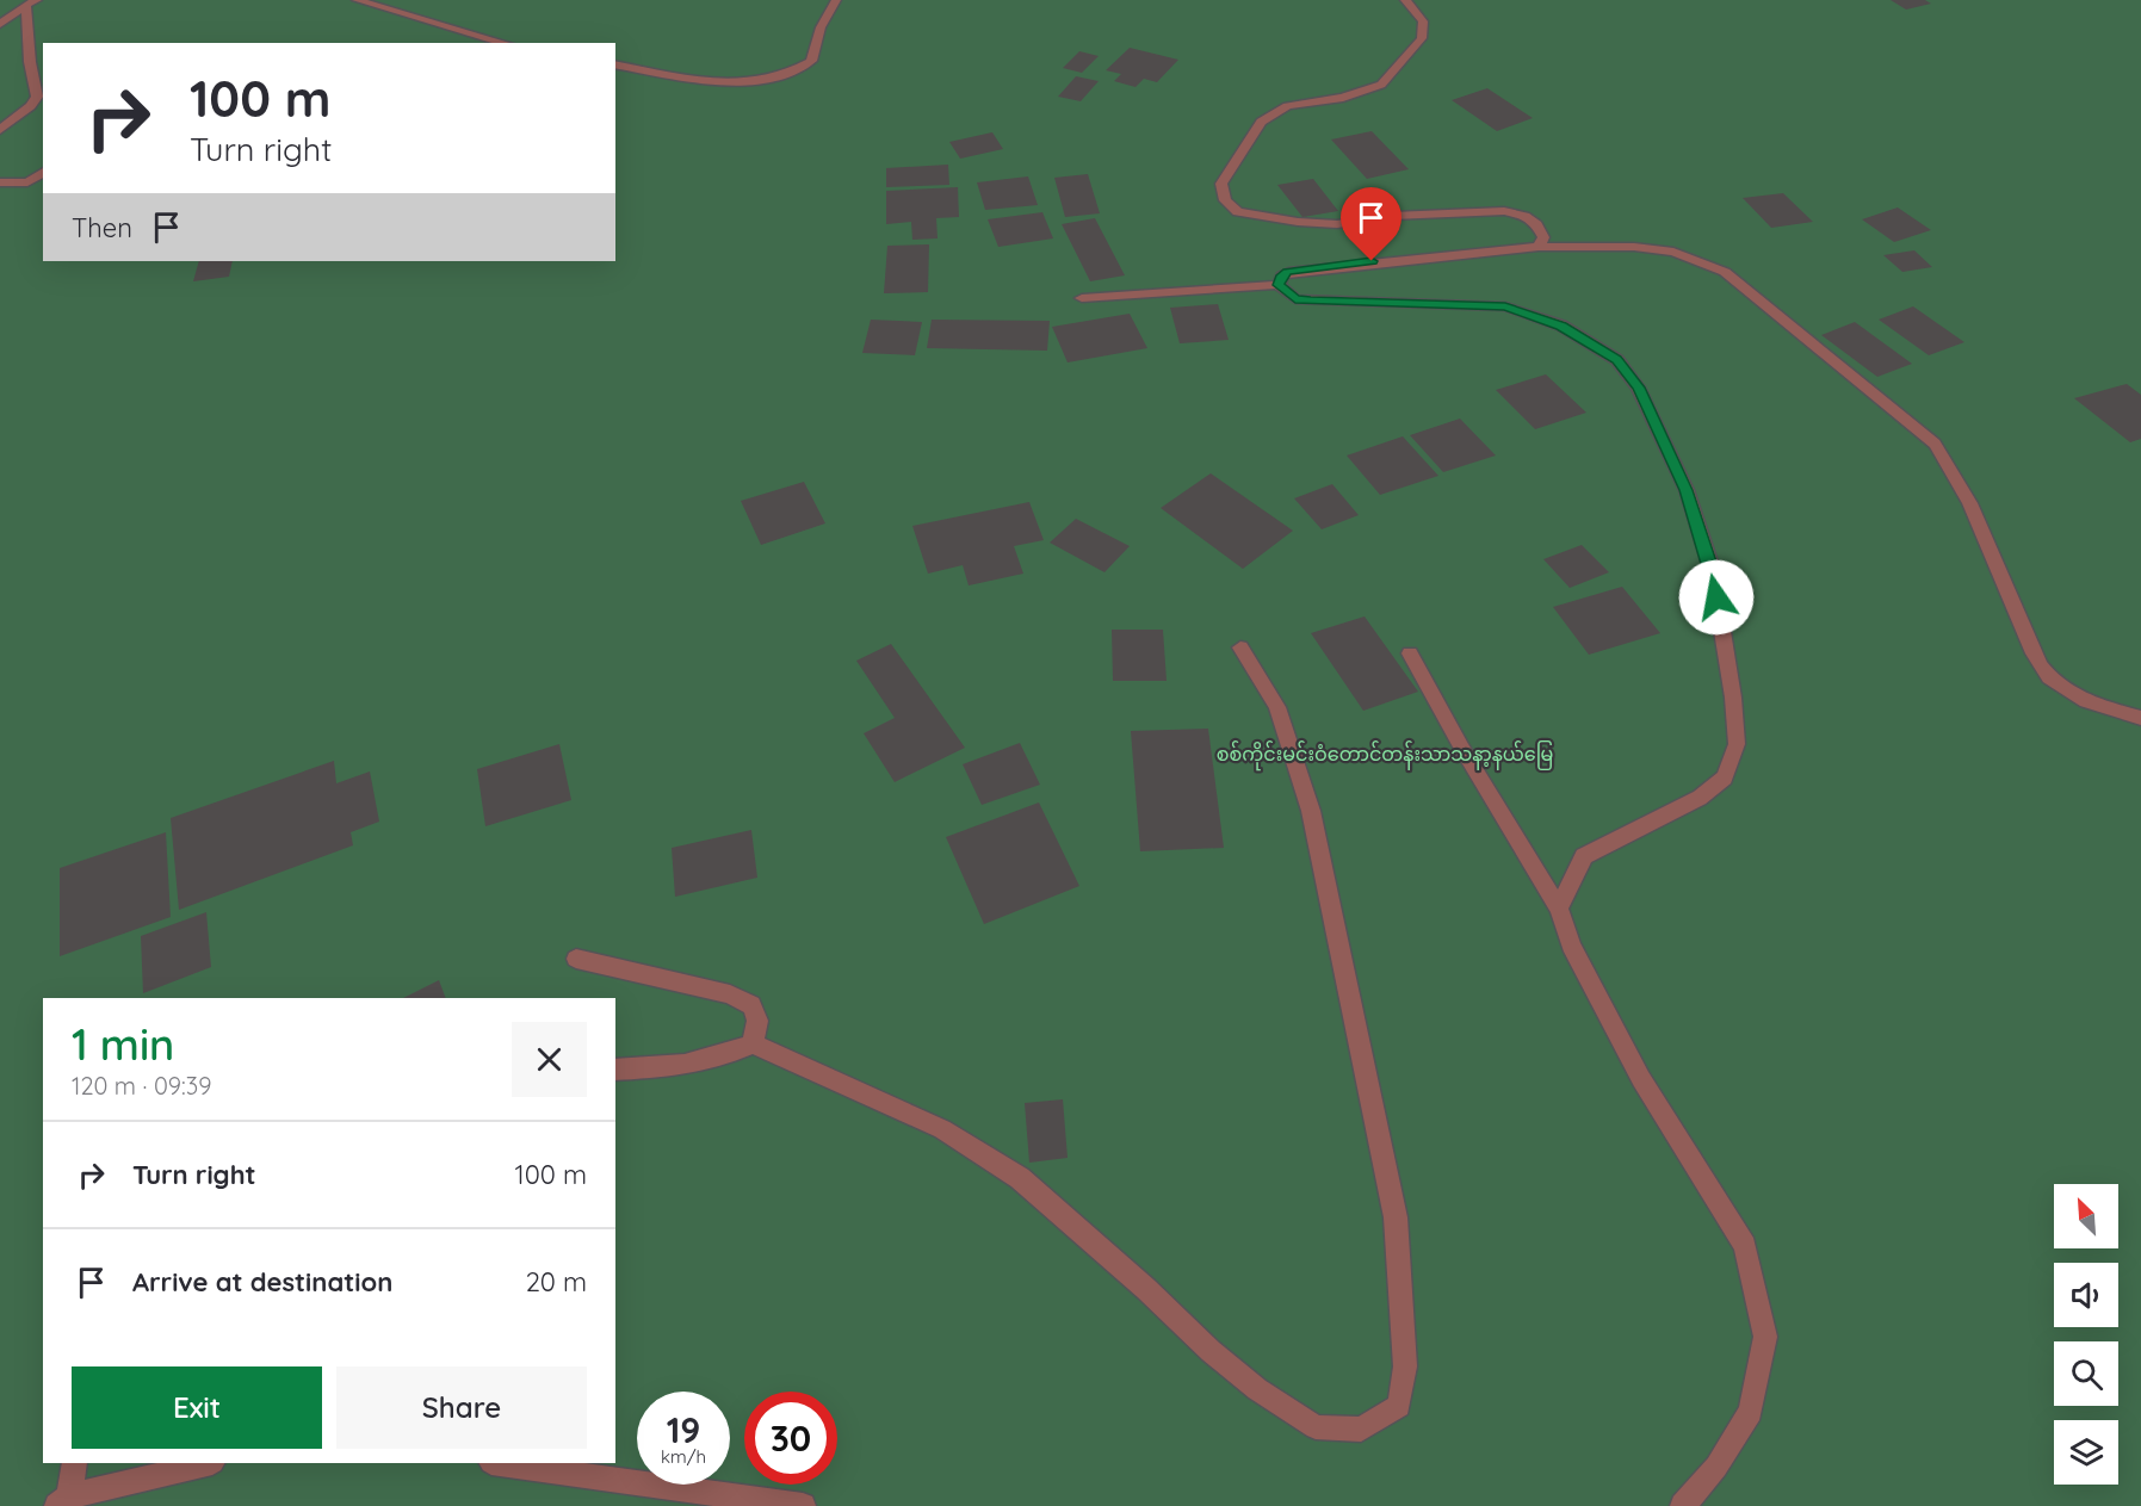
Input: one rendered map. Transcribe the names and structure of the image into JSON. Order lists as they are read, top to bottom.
{
  "parks": ["စစ်ကိုင်းမင်းဝံတောင်တန်းသာသနာ့နယ်မြေ"],
  "north": "top left",
  "page": {
    "turn": ["100 m", "Turn right"],
    "then": "Then",
    "heading": ["1 min", "120 m · 09:39"],
    "list": [
      {
        "name": "Turn right",
        "value": "100 m"
      },
      {
        "name": "Arrive at destination",
        "value": "20 m"
      }
    ],
    "buttons": ["Exit", "Share"],
    "speed": "19 km/h",
    "limit": "30"
  }
}
